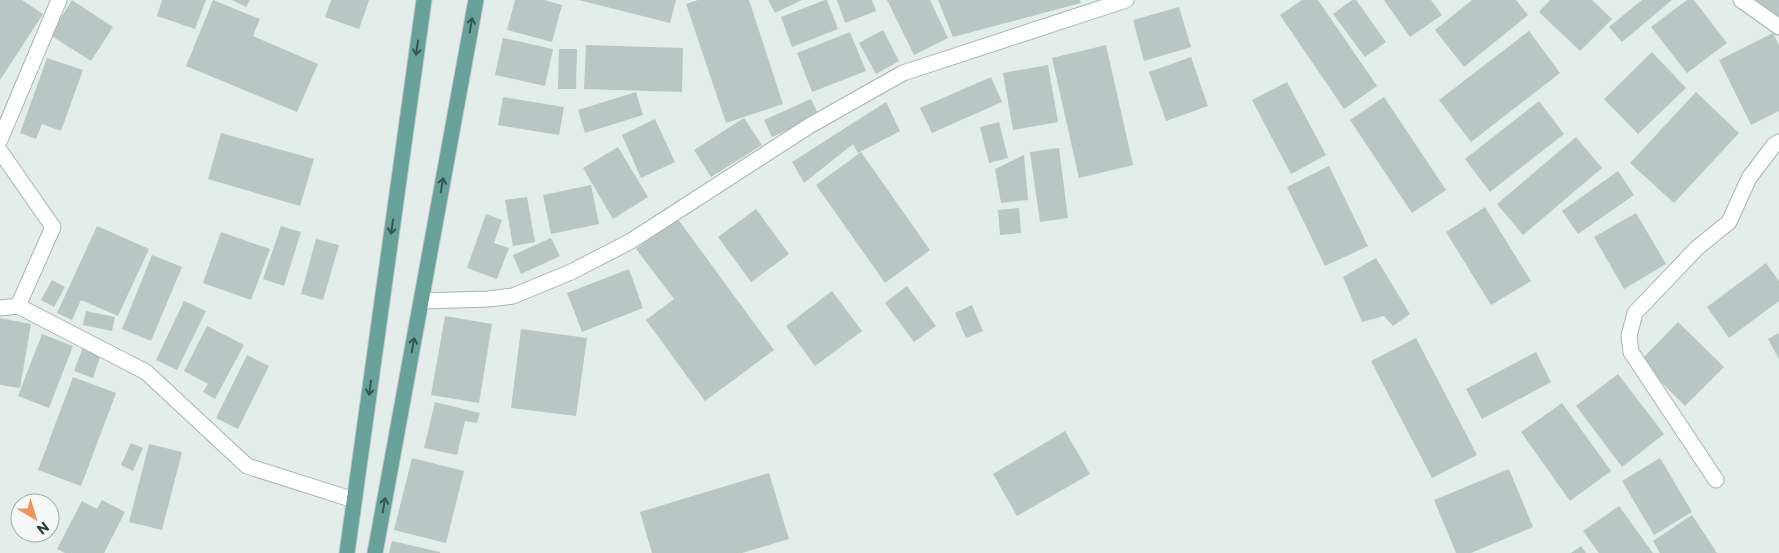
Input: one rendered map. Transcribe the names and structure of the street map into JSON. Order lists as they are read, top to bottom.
{
  "north": "bottom right"
}
